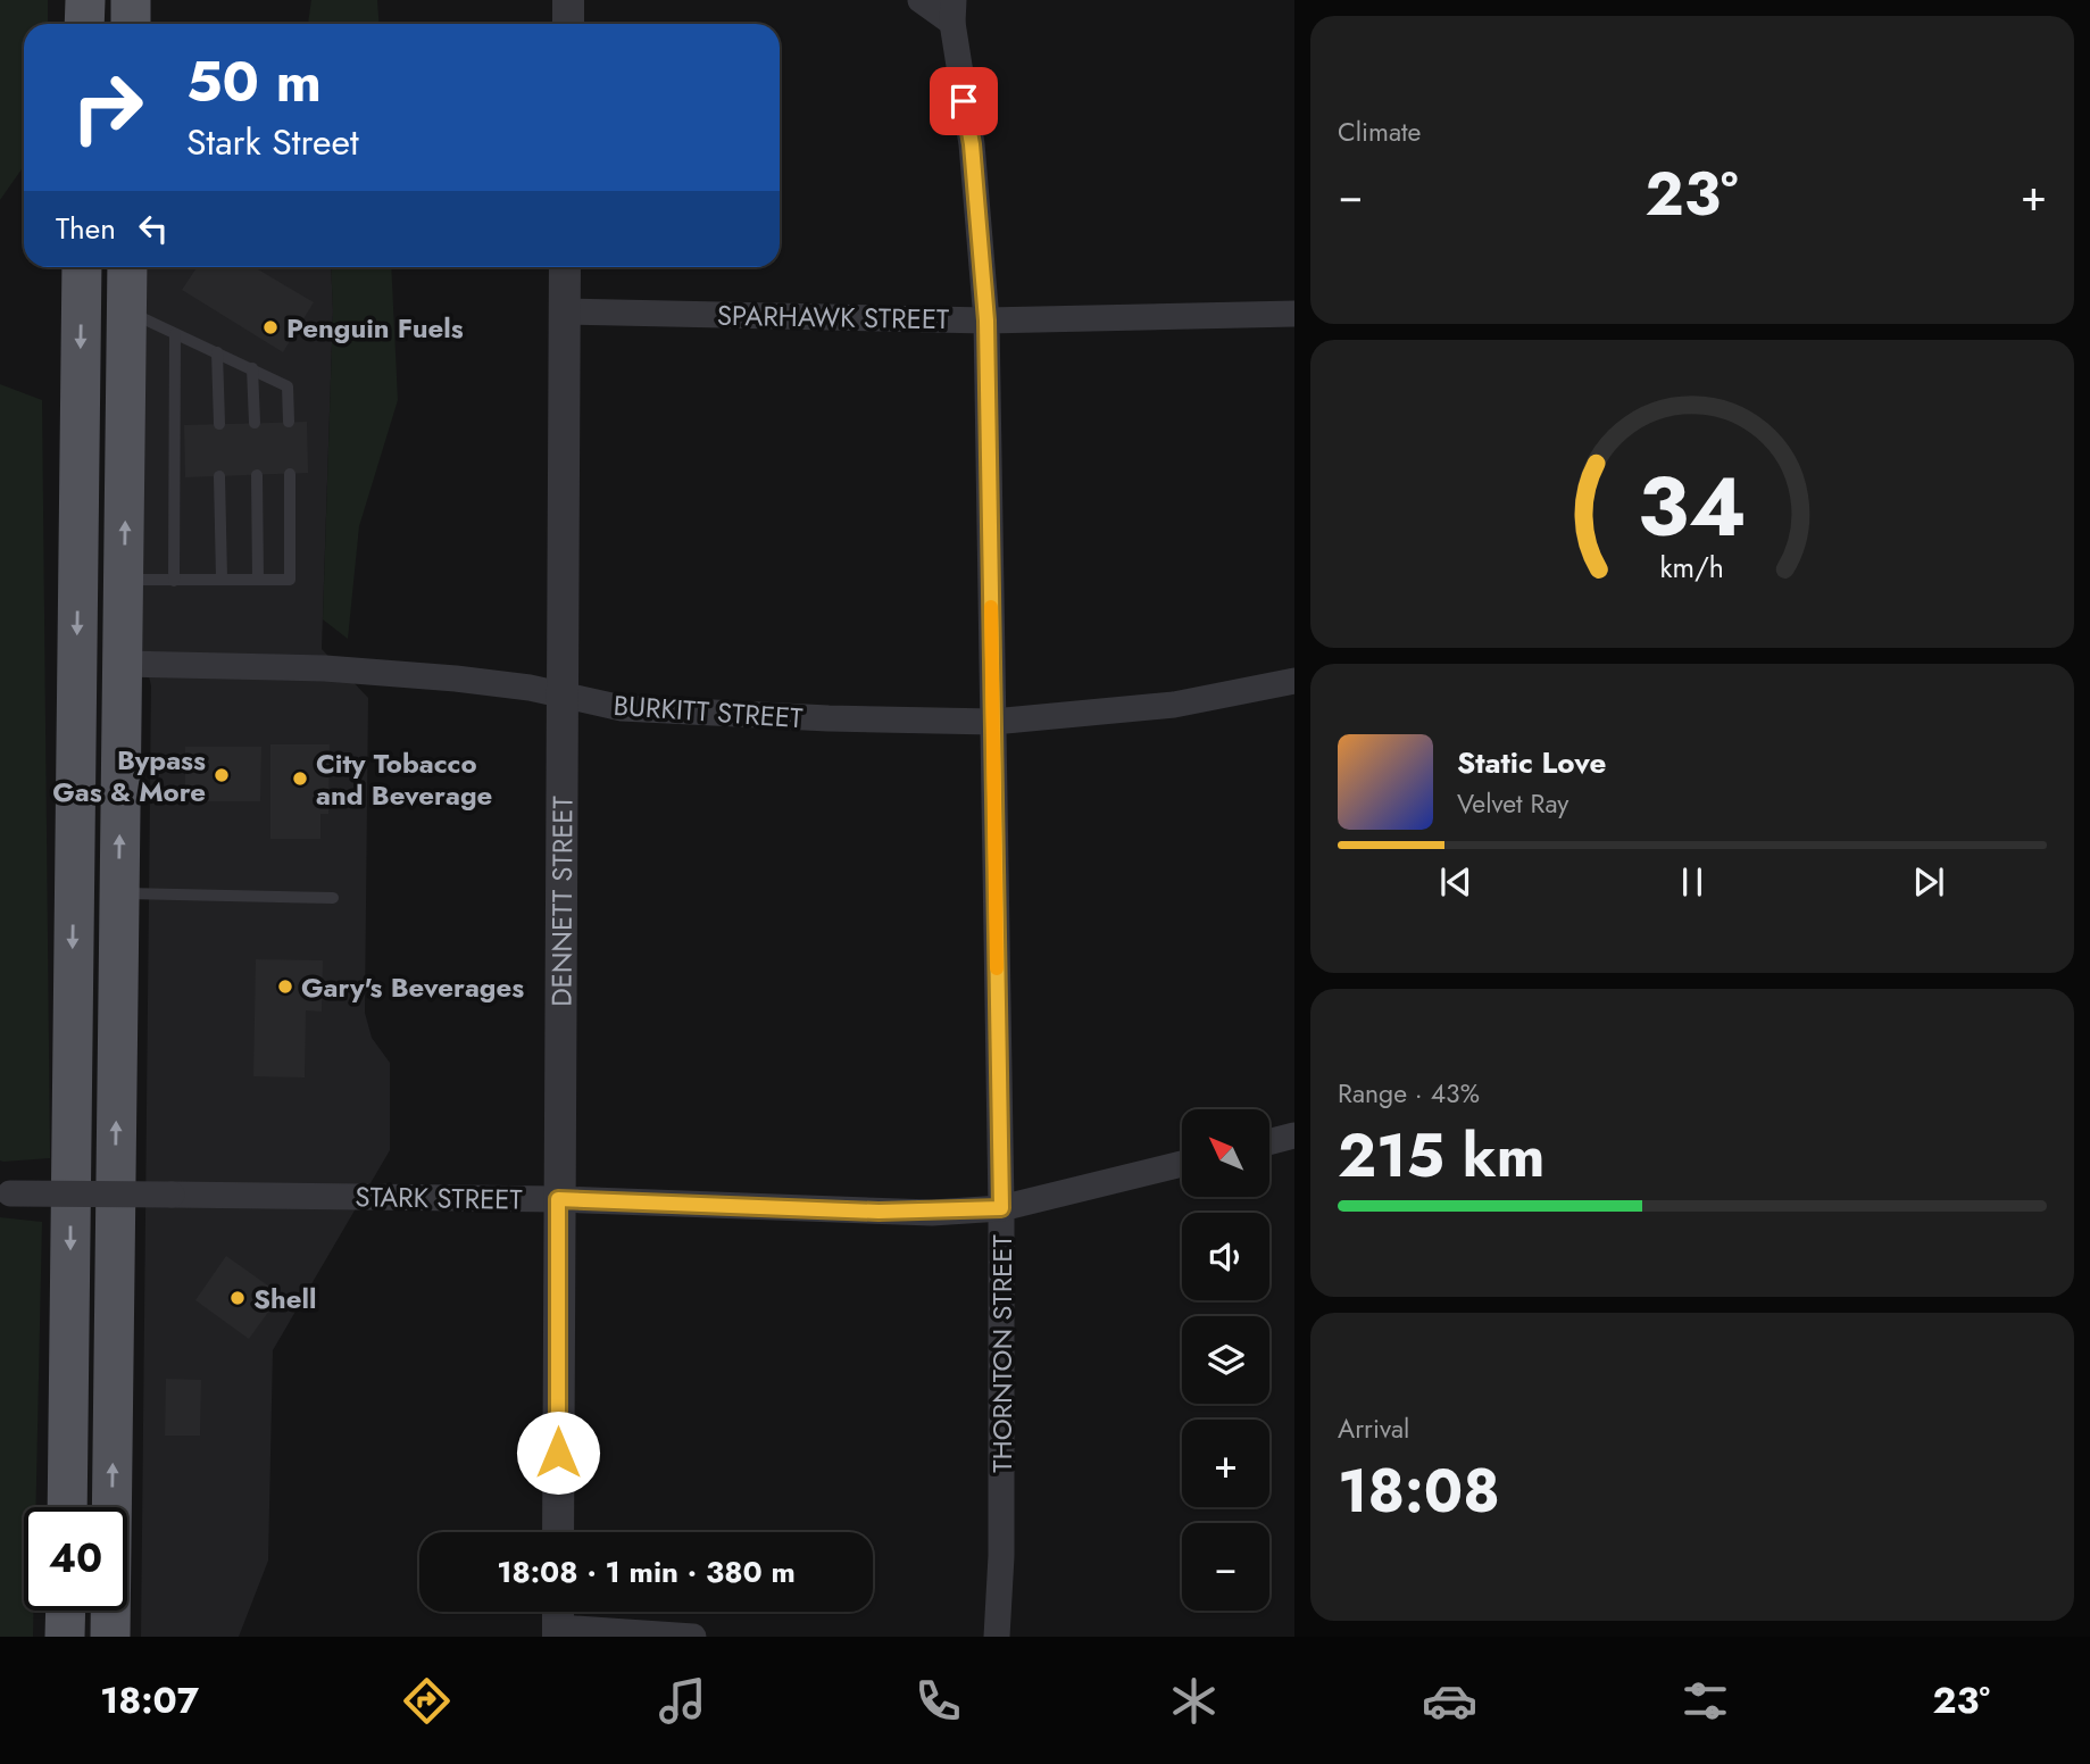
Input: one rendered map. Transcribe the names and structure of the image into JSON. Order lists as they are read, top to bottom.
{
  "streets": {
    "street": [
      "SPARHAWK STREET",
      "BURKITT STREET",
      "DENNETT STREET",
      "STARK STREET",
      "THORNTON STREET"
    ]
  },
  "crossings": [
    ["SPARHAWK STREET", "DENNETT STREET"],
    ["SPARHAWK STREET", "THORNTON STREET"],
    ["BURKITT STREET", "DENNETT STREET"],
    ["BURKITT STREET", "THORNTON STREET"],
    ["DENNETT STREET", "STARK STREET"],
    ["STARK STREET", "THORNTON STREET"]
  ],
  "places": [
    "Penguin Fuels",
    "Bypass Gas & More",
    "City Tobacco and Beverage",
    "Gary's Beverages",
    "Shell"
  ],
  "north": "top left",
  "page": {
    "tile": [
      "Climate",
      ["Range · 43%", "215 km"],
      ["Arrival", "18:08"]
    ],
    "turn": ["50 m", "Stark Street"],
    "heat": ["−", "23°", "+"],
    "then": "Then",
    "song": ["Static Love", "Velvet Ray"],
    "map_buttons": ["+", "−"],
    "limit": "40",
    "trip": "18:08 · 1 min · 380 m",
    "tabs": ["18:07", "23°"],
    "gauge": ["34", "km/h"]
  }
}
